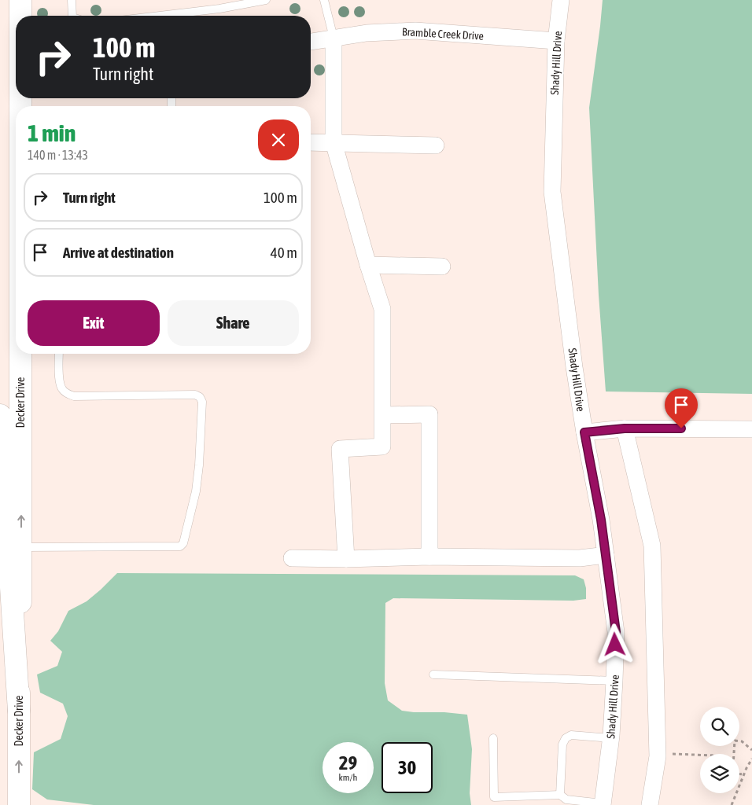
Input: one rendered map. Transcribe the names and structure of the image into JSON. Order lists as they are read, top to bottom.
{
  "streets": {
    "main road": ["Decker Drive"],
    "street": ["Bramble Creek Drive", "Shady Hill Drive"]
  },
  "crossings": [
    ["Bramble Creek Drive", "Shady Hill Drive"]
  ],
  "page": {
    "turn": ["100 m", "Turn right"],
    "heading": ["1 min", "140 m · 13:43"],
    "list": [
      {
        "name": "Turn right",
        "value": "100 m"
      },
      {
        "name": "Arrive at destination",
        "value": "40 m"
      }
    ],
    "buttons": ["Exit", "Share"],
    "speed": "29 km/h",
    "limit": "30"
  }
}
